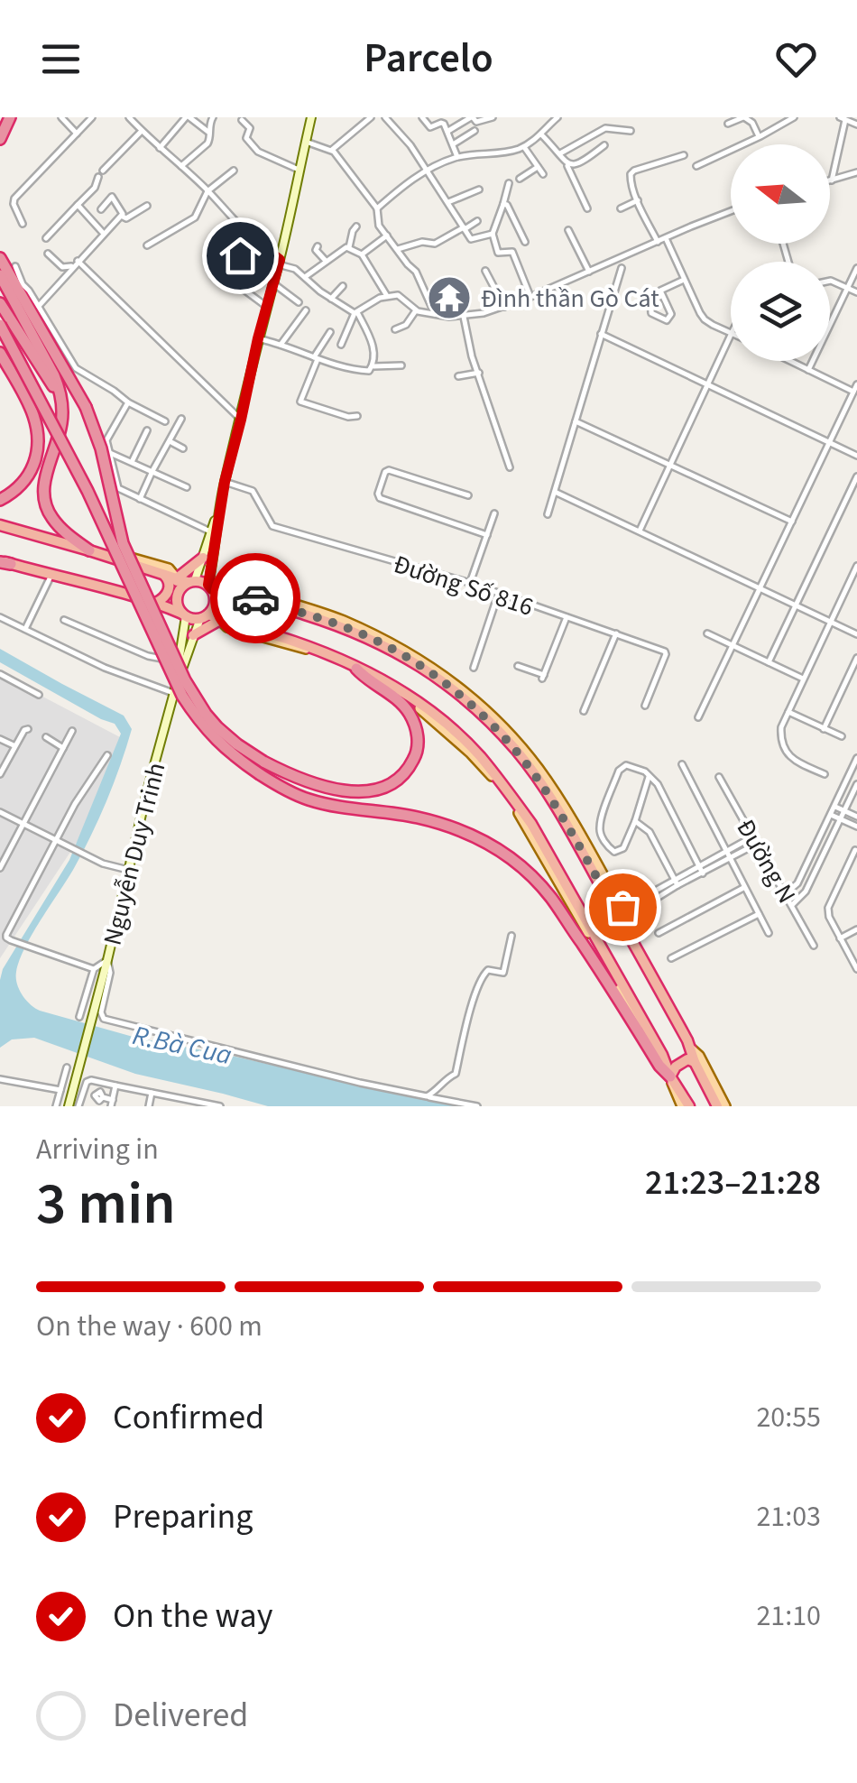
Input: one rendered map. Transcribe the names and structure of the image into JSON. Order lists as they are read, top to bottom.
{
  "streets": {
    "main road": ["Nguyễn Duy Trinh"],
    "street": ["Đường Số 816", "Đường N"]
  },
  "water": ["R.Bà Cua"],
  "places": {
    "temple": ["Đình thần Gò Cát"]
  },
  "north": "left",
  "page": {
    "header": "Parcelo",
    "heading": ["3 min", "Arriving in", "21:23–21:28"],
    "bar": "On the way · 600 m",
    "list": [
      ["Confirmed", "20:55"],
      ["Preparing", "21:03"],
      ["On the way", "21:10"],
      "Delivered"
    ]
  }
}
